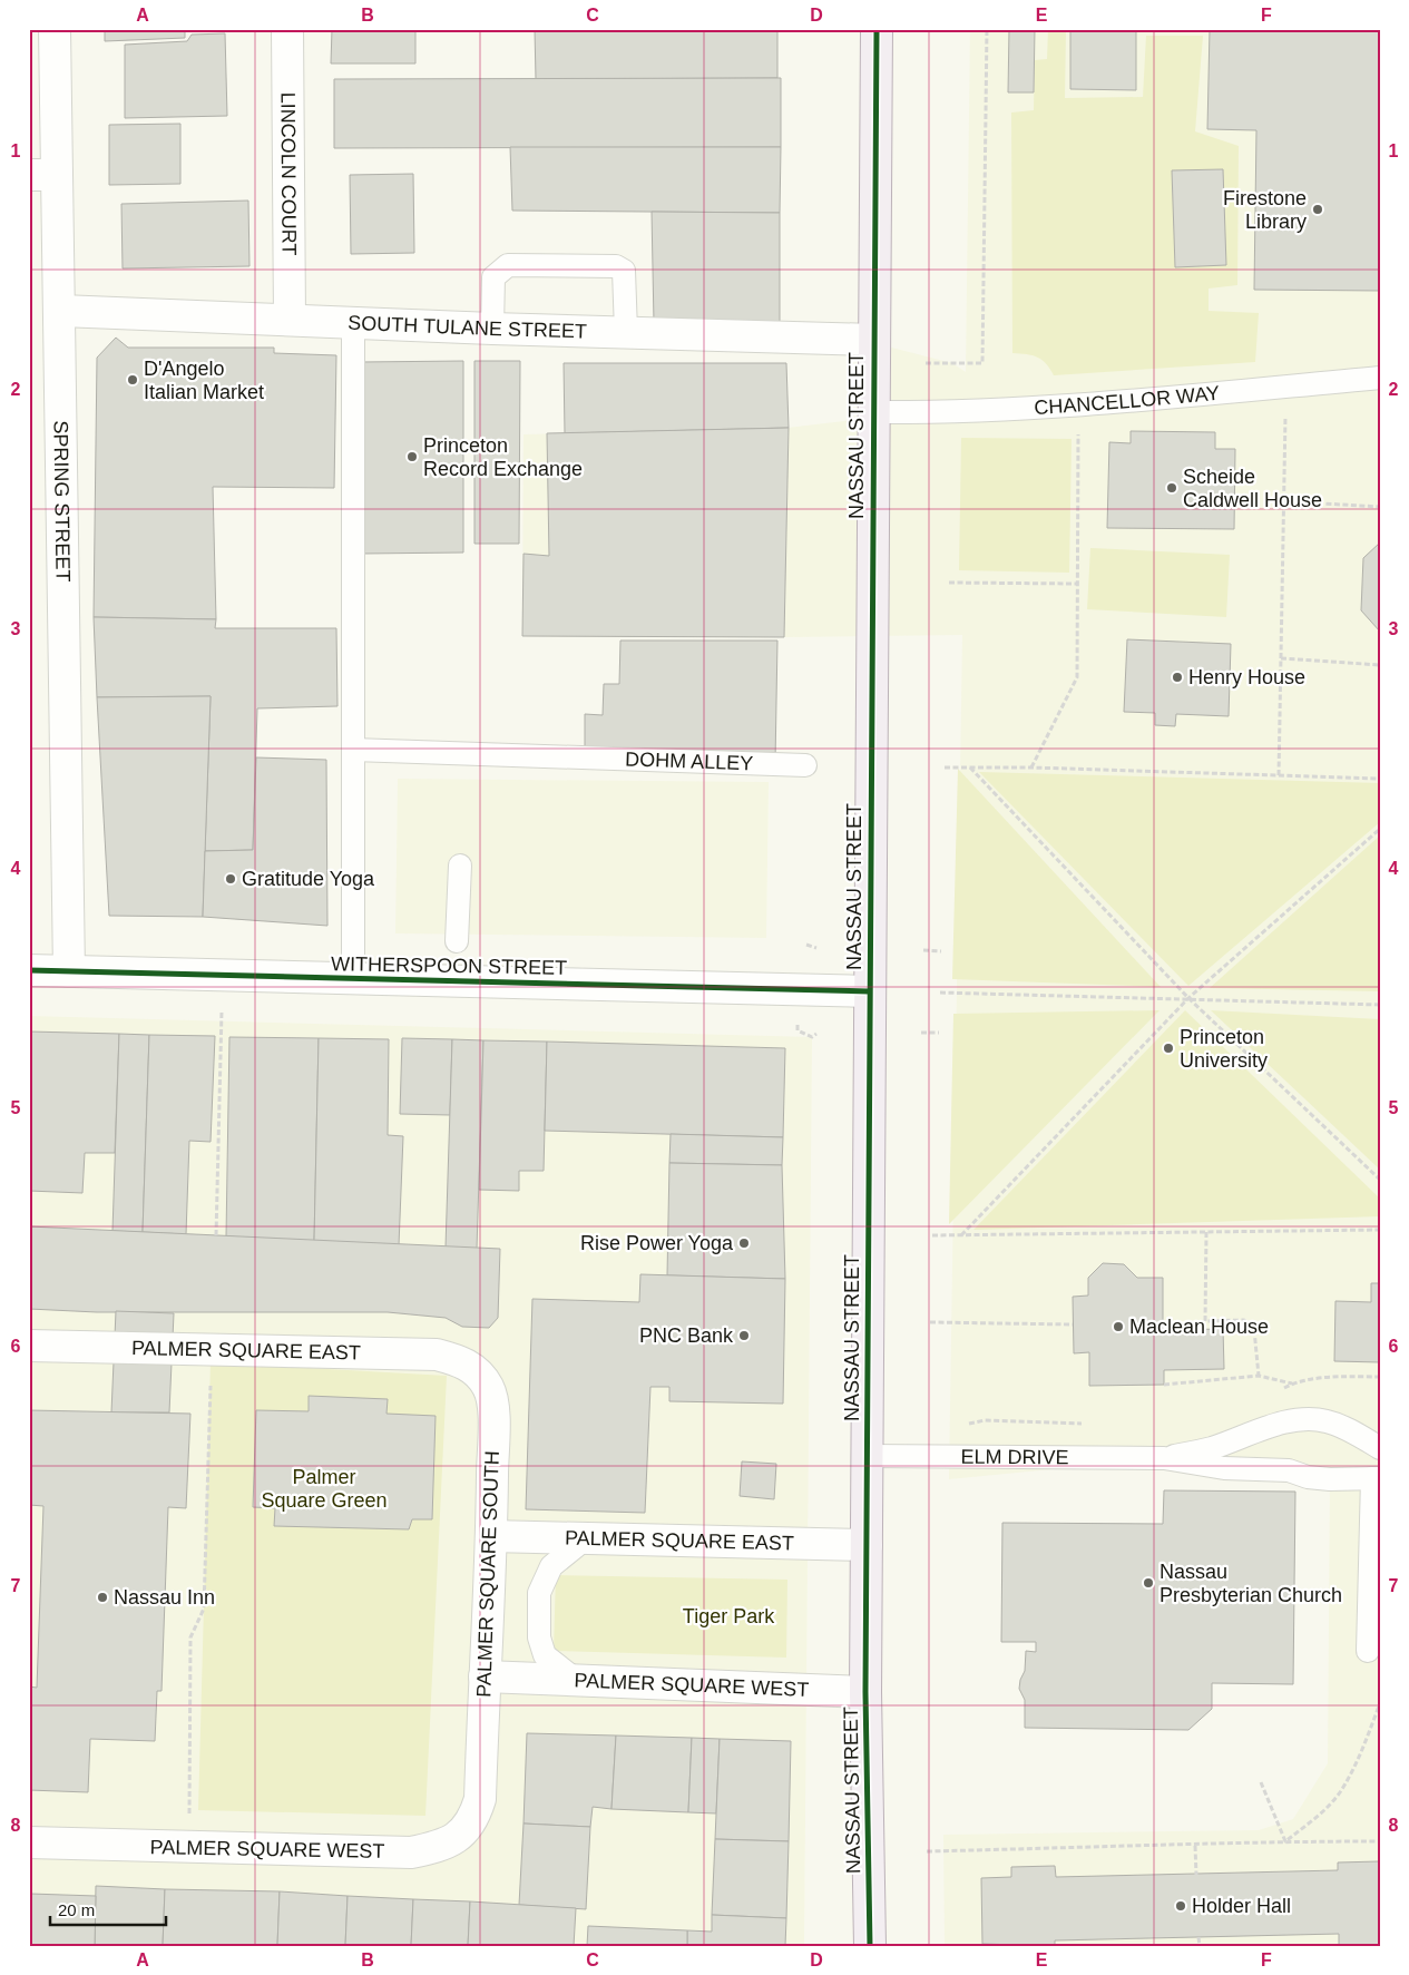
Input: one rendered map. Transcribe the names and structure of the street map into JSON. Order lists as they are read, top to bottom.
{
  "streets": {
    "main road": ["NASSAU STREET"],
    "street": [
      "LINCOLN COURT",
      "SOUTH TULANE STREET",
      "SPRING STREET",
      "WITHERSPOON STREET",
      "PALMER SQUARE EAST",
      "PALMER SQUARE SOUTH",
      "PALMER SQUARE WEST"
    ],
    "lane": ["CHANCELLOR WAY", "DOHM ALLEY", "ELM DRIVE"]
  },
  "crossings": [
    ["LINCOLN COURT", "SOUTH TULANE STREET"],
    ["SOUTH TULANE STREET", "NASSAU STREET"],
    ["SOUTH TULANE STREET", "SPRING STREET"],
    ["CHANCELLOR WAY", "NASSAU STREET"],
    ["NASSAU STREET", "WITHERSPOON STREET"],
    ["NASSAU STREET", "PALMER SQUARE EAST"],
    ["NASSAU STREET", "ELM DRIVE"],
    ["NASSAU STREET", "PALMER SQUARE WEST"],
    ["SPRING STREET", "WITHERSPOON STREET"],
    ["PALMER SQUARE EAST", "PALMER SQUARE SOUTH"],
    ["PALMER SQUARE SOUTH", "PALMER SQUARE WEST"]
  ],
  "parks": ["Palmer Square Green", "Tiger Park"],
  "places": [
    "Firestone Library",
    "D'Angelo Italian Market",
    "Princeton Record Exchange",
    "Scheide Caldwell House",
    "Henry House",
    "Gratitude Yoga",
    "Princeton University",
    "Rise Power Yoga",
    "Maclean House",
    "PNC Bank",
    "Nassau Presbyterian Church",
    "Nassau Inn",
    "Holder Hall"
  ],
  "scale_bar": "20 m",
  "grid": {
    "columns": [
      "A",
      "B",
      "C",
      "D",
      "E",
      "F"
    ],
    "rows": [
      "1",
      "2",
      "3",
      "4",
      "5",
      "6",
      "7",
      "8"
    ]
  }
}
